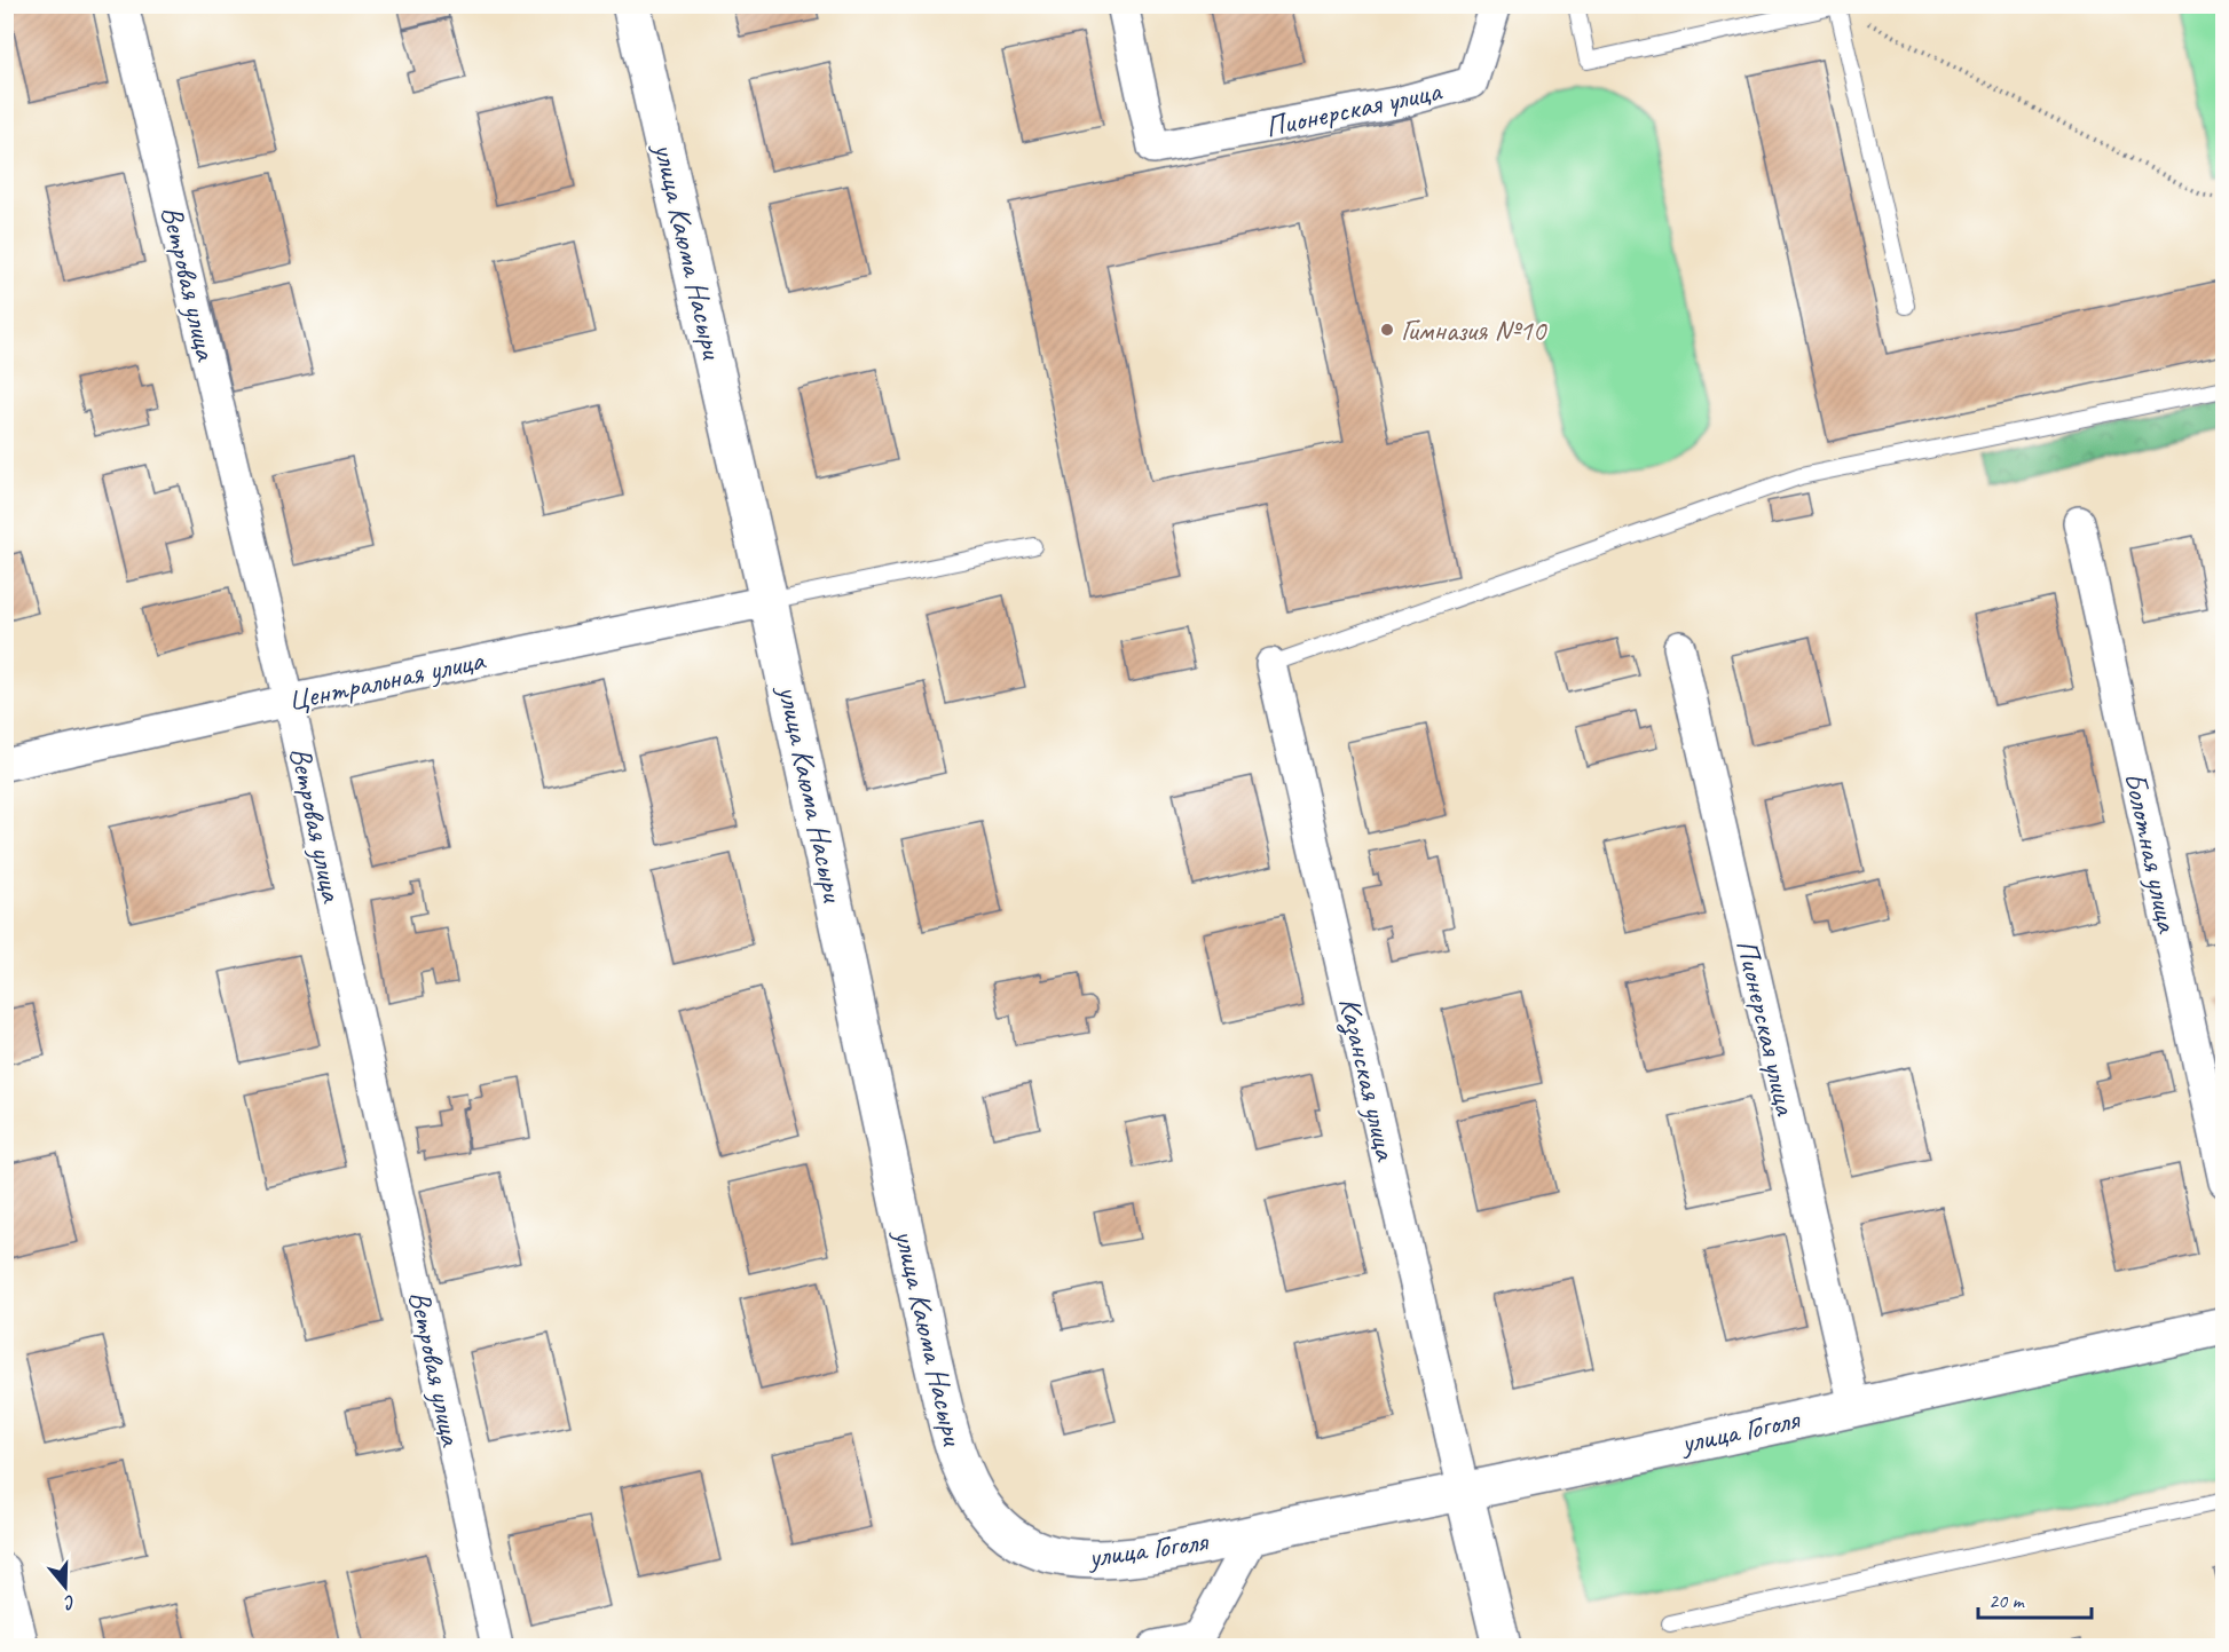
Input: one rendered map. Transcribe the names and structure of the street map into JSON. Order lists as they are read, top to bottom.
{
  "streets": {
    "main road": ["улица Каюма Насыри", "улица Гоголя"],
    "street": [
      "Пионерская улица",
      "Ветровая улица",
      "Центральная улица",
      "Болотная улица",
      "Казанская улица"
    ]
  },
  "crossings": [
    ["Пионерская улица", "улица Гоголя"],
    ["улица Каюма Насыри", "Центральная улица"],
    ["улица Каюма Насыри", "улица Гоголя"],
    ["Ветровая улица", "Центральная улица"],
    ["Казанская улица", "улица Гоголя"]
  ],
  "places": ["Гимназия №10"],
  "scale_bar": "20 m",
  "north": "bottom"
}
